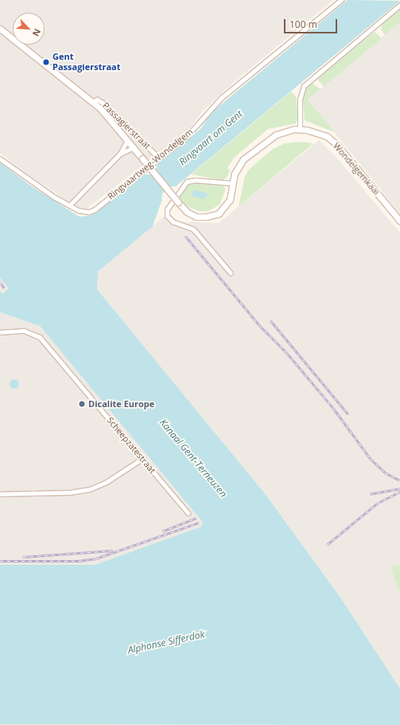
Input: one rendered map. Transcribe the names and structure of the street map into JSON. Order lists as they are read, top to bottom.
{
  "streets": {
    "main road": ["Wondelgemkaai"],
    "street": ["Passagierstraat", "Ringvaartweg-Wondelgem", "Scheepzatestraat"]
  },
  "crossings": [
    ["Passagierstraat", "Ringvaartweg-Wondelgem"],
    ["Passagierstraat", "Wondelgemkaai"]
  ],
  "water": ["Ringvaart om Gent", "Kanaal Gent-Terneuzen", "Alphonse Sifferdok"],
  "places": ["Gent Passagierstraat", "Dicalite Europe"],
  "scale_bar": "100 m",
  "north": "bottom right"
}
